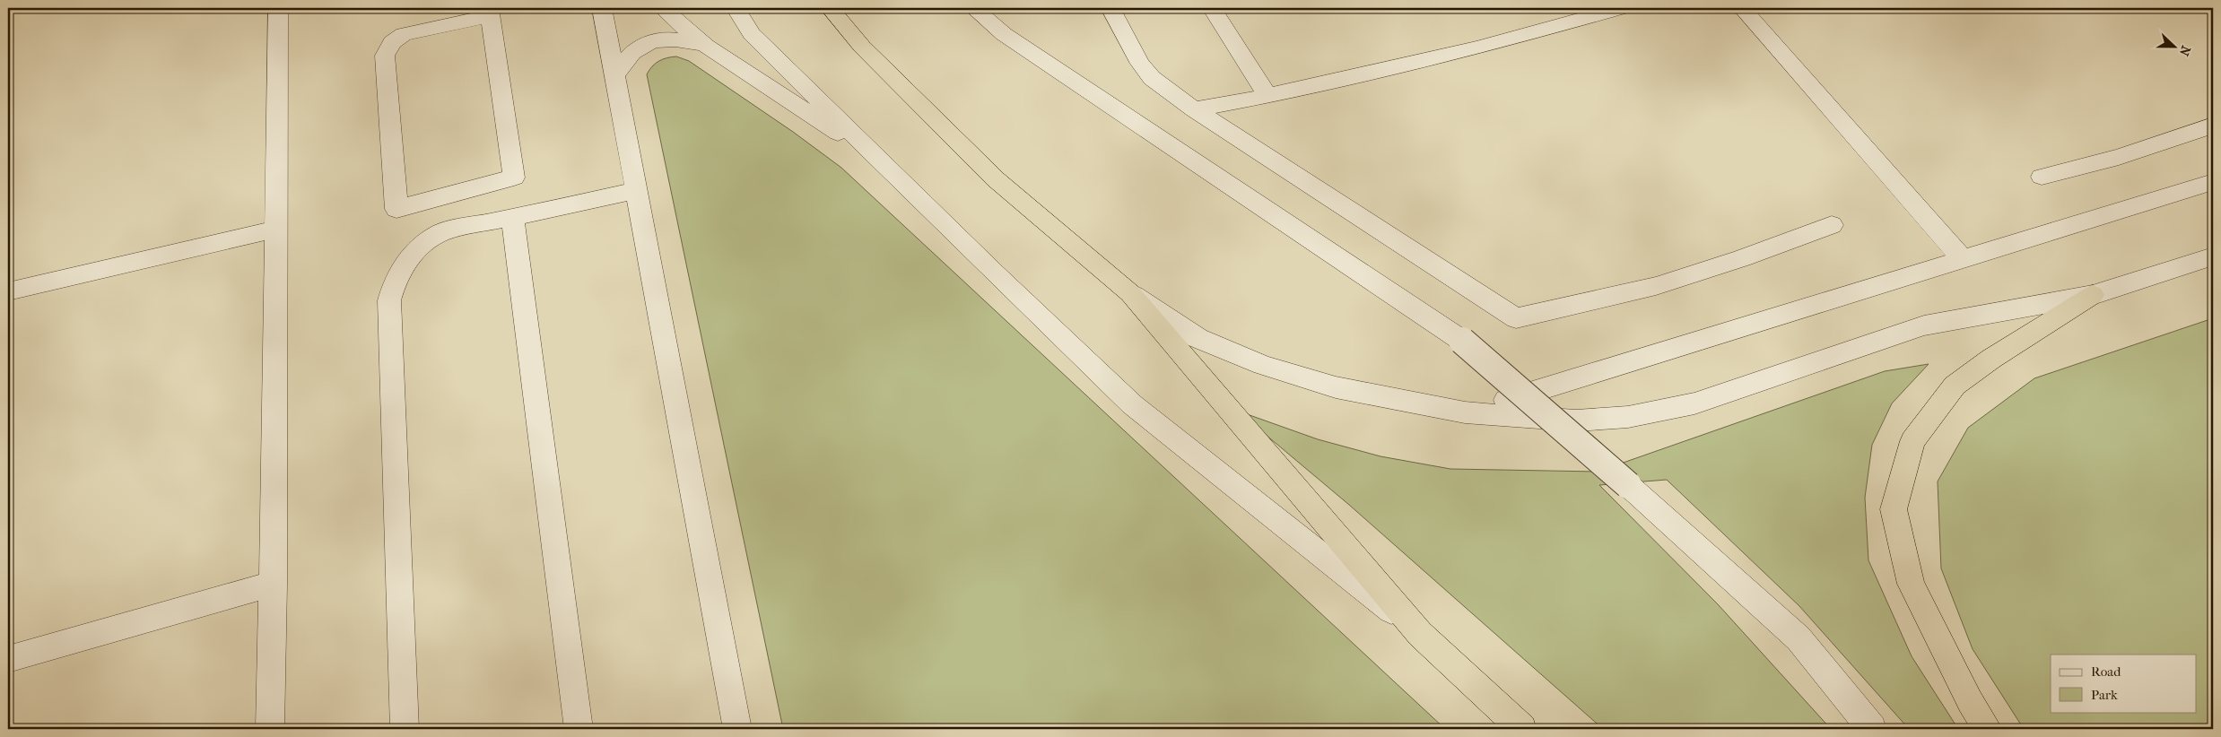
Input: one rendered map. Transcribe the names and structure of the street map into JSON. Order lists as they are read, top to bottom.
{
  "legend": ["Road", "Park"],
  "north": "right"
}
